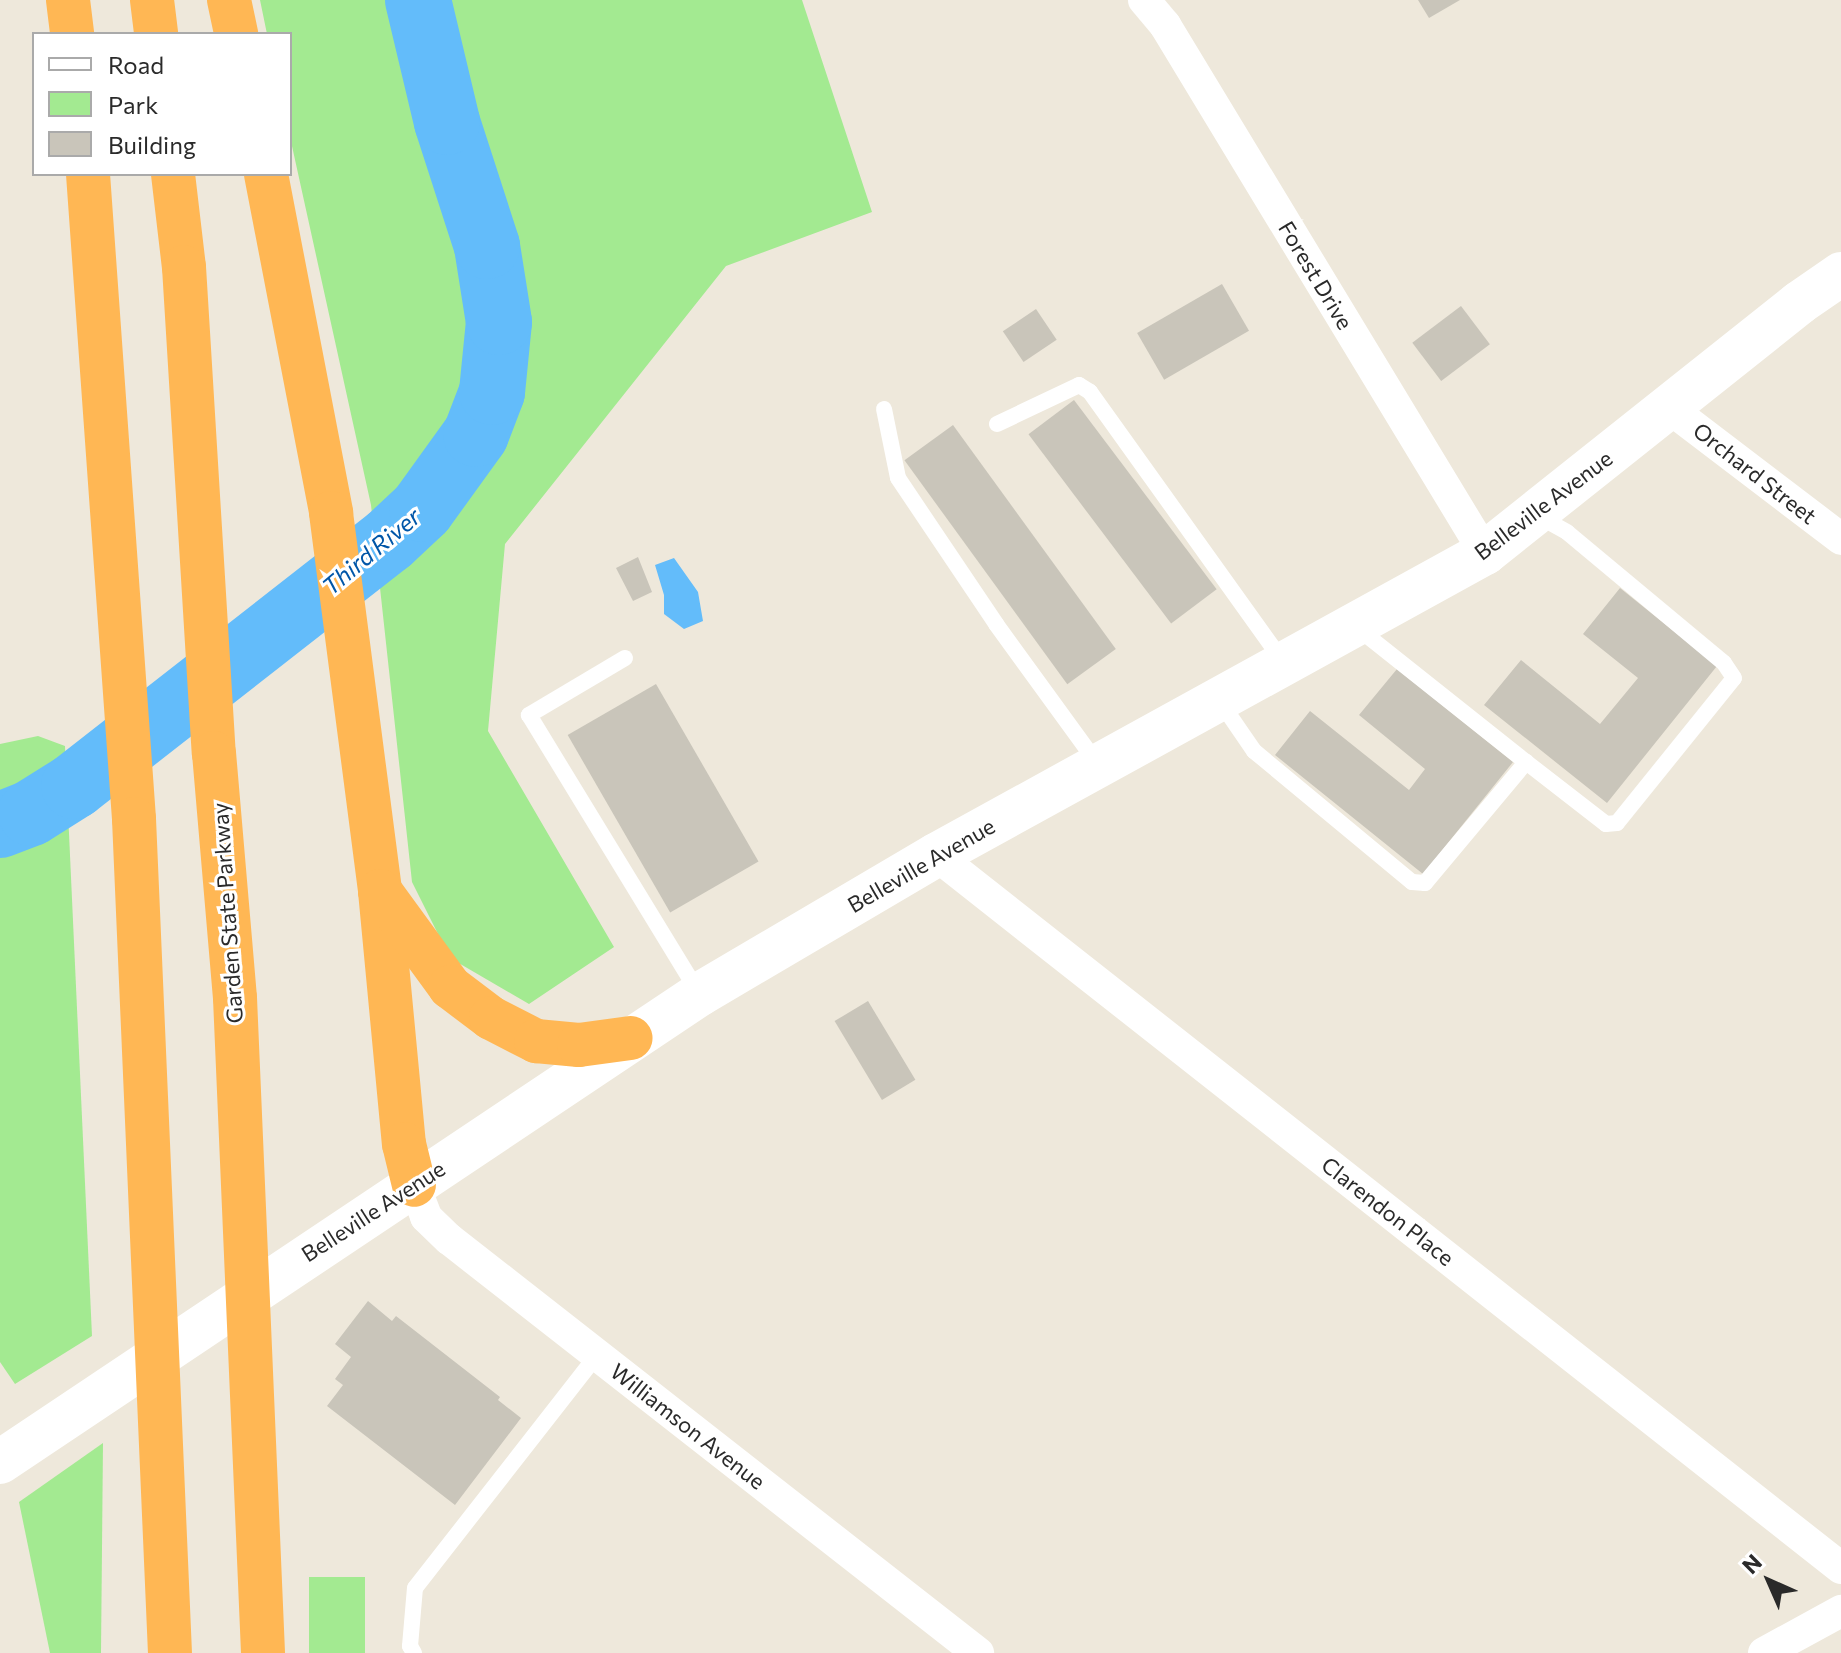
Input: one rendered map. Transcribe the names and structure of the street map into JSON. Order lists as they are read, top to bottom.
{
  "streets": {
    "highway": ["Garden State Parkway"],
    "main road": ["Belleville Avenue"],
    "street": [
      "Forest Drive",
      "Orchard Street",
      "Clarendon Place",
      "Williamson Avenue"
    ]
  },
  "crossings": [
    ["Forest Drive", "Belleville Avenue"],
    ["Orchard Street", "Belleville Avenue"],
    ["Belleville Avenue", "Clarendon Place"],
    ["Belleville Avenue", "Williamson Avenue"]
  ],
  "water": ["Third River"],
  "legend": ["Road", "Park", "Building"],
  "north": "top left"
}
